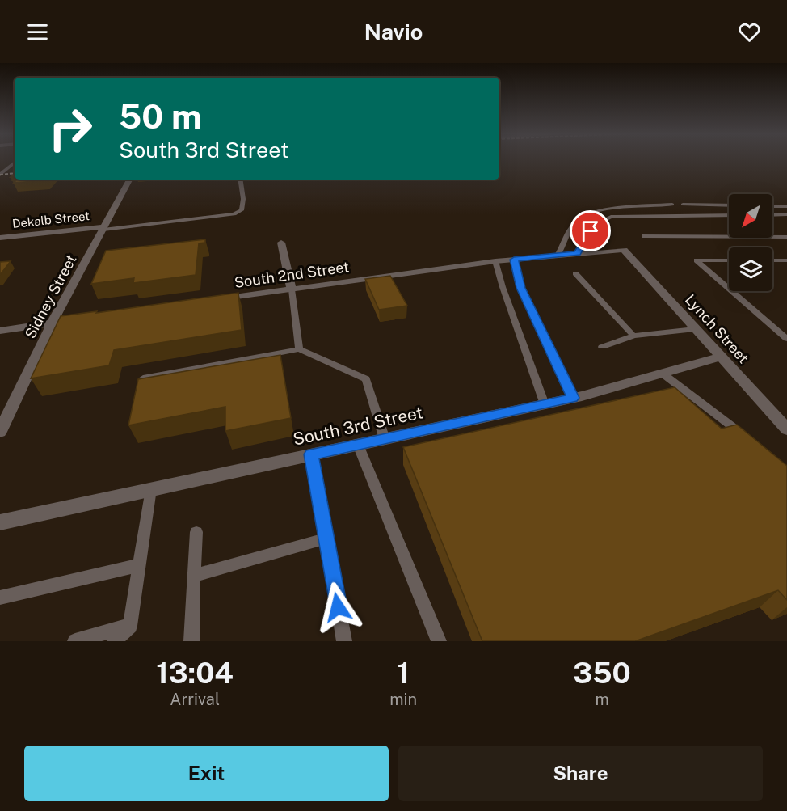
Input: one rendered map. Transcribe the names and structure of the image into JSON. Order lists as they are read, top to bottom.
{
  "streets": {
    "street": [
      "Dekalb Street",
      "South 2nd Street",
      "Sidney Street",
      "Lynch Street",
      "South 3rd Street"
    ]
  },
  "crossings": [
    ["Dekalb Street", "Sidney Street"],
    ["South 2nd Street", "Lynch Street"],
    ["Lynch Street", "South 3rd Street"]
  ],
  "north": "bottom left",
  "page": {
    "header": "Navio",
    "turn": ["50 m", "South 3rd Street"],
    "eta": [
      "13:04",
      "Arrival",
      "1",
      "min",
      "350",
      "m"
    ],
    "buttons": ["Exit", "Share"]
  }
}
